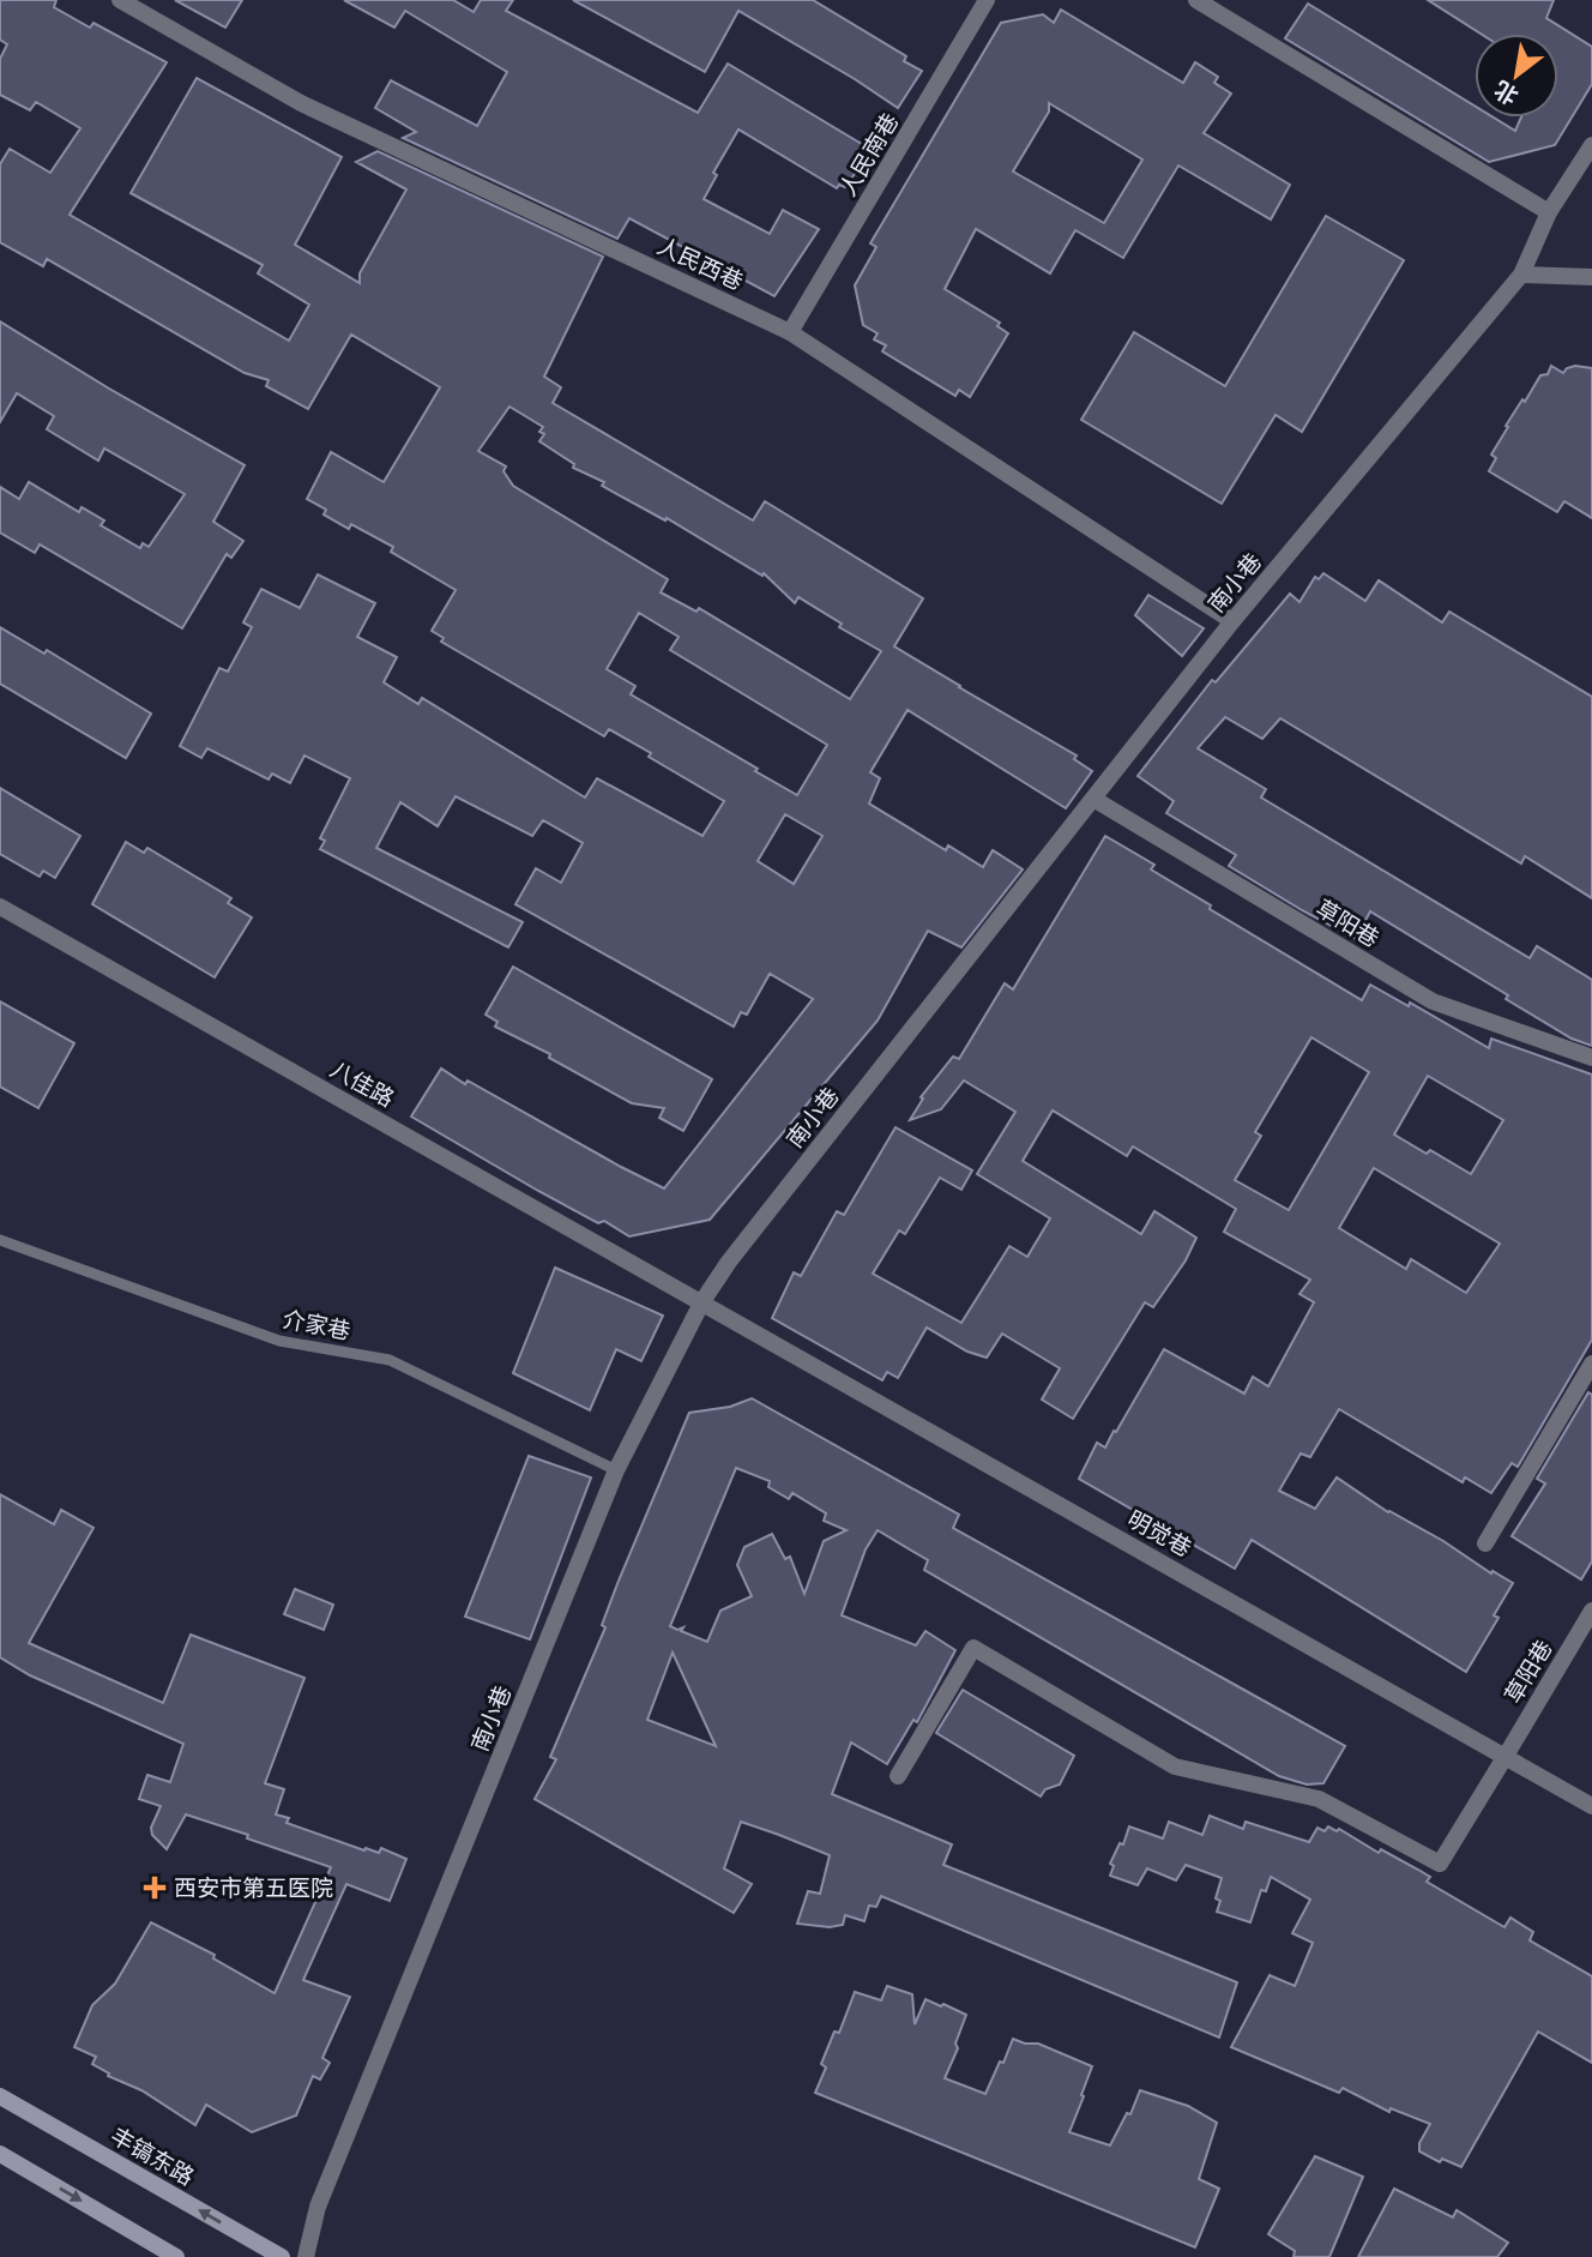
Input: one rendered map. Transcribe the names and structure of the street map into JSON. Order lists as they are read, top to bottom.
{
  "streets": {
    "main road": ["丰镐东路"],
    "street": [
      "人民南巷",
      "人民西巷",
      "南小巷",
      "草阳巷",
      "八佳路",
      "明觉巷"
    ],
    "lane": ["介家巷"]
  },
  "crossings": [
    ["人民南巷", "人民西巷"],
    ["人民西巷", "南小巷"],
    ["南小巷", "草阳巷"],
    ["南小巷", "八佳路"],
    ["南小巷", "介家巷"],
    ["南小巷", "明觉巷"],
    ["草阳巷", "明觉巷"],
    ["八佳路", "明觉巷"]
  ],
  "places": {
    "health": ["西安市第五医院"]
  },
  "north": "bottom left"
}
